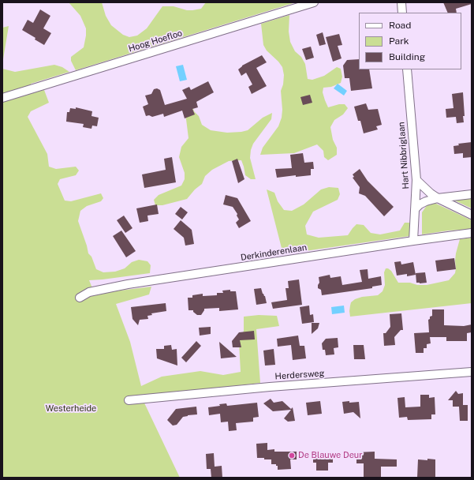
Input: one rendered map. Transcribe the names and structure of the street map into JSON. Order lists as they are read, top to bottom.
{
  "streets": {
    "street": [
      "Hoog Hoefloo",
      "Hart Nibbriglaan",
      "Derkinderenlaan",
      "Herdersweg"
    ]
  },
  "crossings": [
    ["Hart Nibbriglaan", "Derkinderenlaan"]
  ],
  "parks": ["Westerheide"],
  "places": ["De Blauwe Deur"],
  "legend": ["Road", "Park", "Building"]
}
